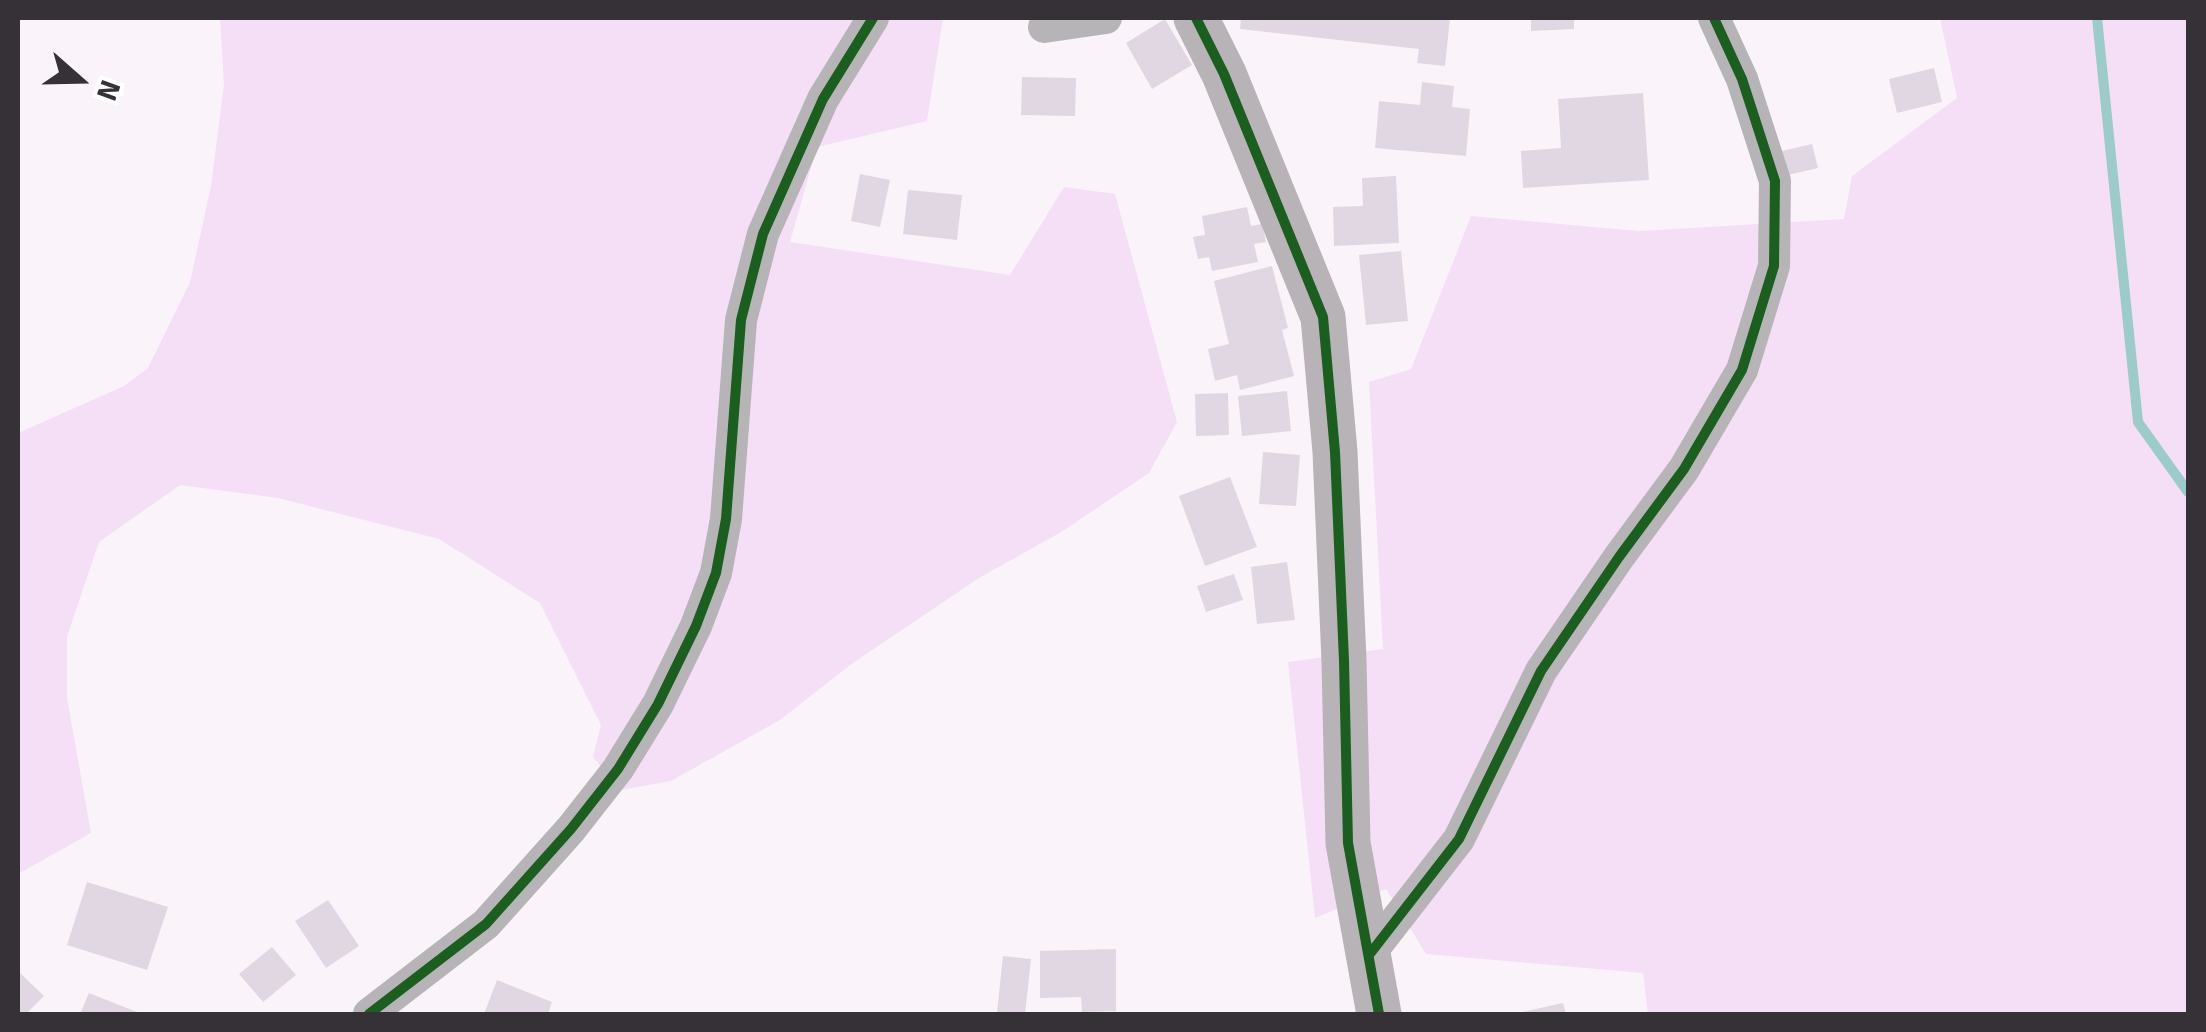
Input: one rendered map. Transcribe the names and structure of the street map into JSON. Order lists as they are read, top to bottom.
{
  "north": "right"
}
